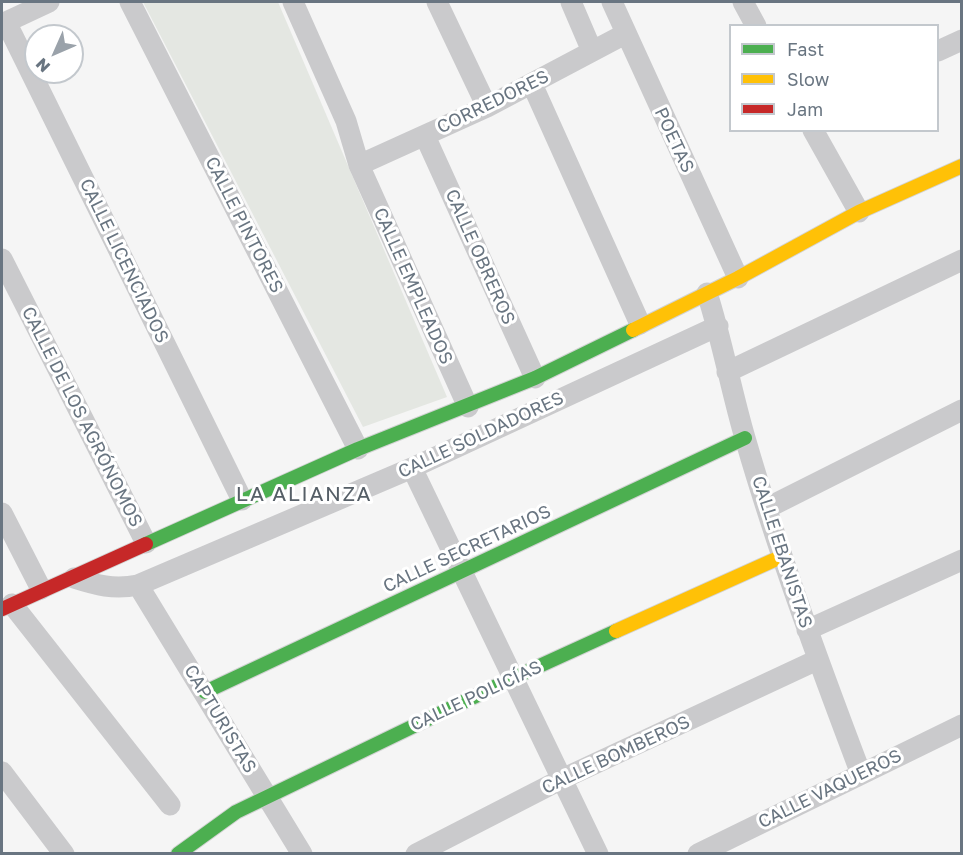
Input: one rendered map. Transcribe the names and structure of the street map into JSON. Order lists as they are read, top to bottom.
{
  "streets": {
    "street": [
      "CORREDORES",
      "POETAS",
      "CALLE PINTORES",
      "CALLE OBREROS",
      "CALLE LICENCIADOS",
      "CALLE EMPLEADOS",
      "CALLE DE LOS AGRÓNOMOS",
      "CALLE SOLDADORES",
      "CALLE SECRETARIOS",
      "CALLE EBANISTAS",
      "CALLE POLICÍAS",
      "CAPTURISTAS",
      "CALLE BOMBEROS",
      "CALLE VAQUEROS"
    ]
  },
  "crossings": [
    ["CORREDORES", "POETAS"],
    ["CORREDORES", "CALLE OBREROS"],
    ["CORREDORES", "CALLE EMPLEADOS"],
    ["POETAS", "CALLE SOLDADORES"],
    ["CALLE PINTORES", "CALLE SOLDADORES"],
    ["CALLE OBREROS", "CALLE SOLDADORES"],
    ["CALLE LICENCIADOS", "CALLE SOLDADORES"],
    ["CALLE EMPLEADOS", "CALLE SOLDADORES"],
    ["CALLE DE LOS AGRÓNOMOS", "CALLE SOLDADORES"],
    ["CALLE SOLDADORES", "CALLE EBANISTAS"],
    ["CALLE SOLDADORES", "CAPTURISTAS"],
    ["CALLE SECRETARIOS", "CALLE EBANISTAS"],
    ["CALLE SECRETARIOS", "CAPTURISTAS"],
    ["CALLE EBANISTAS", "CALLE POLICÍAS"],
    ["CALLE EBANISTAS", "CALLE BOMBEROS"],
    ["CALLE EBANISTAS", "CALLE VAQUEROS"],
    ["CALLE POLICÍAS", "CAPTURISTAS"]
  ],
  "districts": ["LA ALIANZA"],
  "legend": ["Fast", "Slow", "Jam"],
  "north": "bottom left"
}
